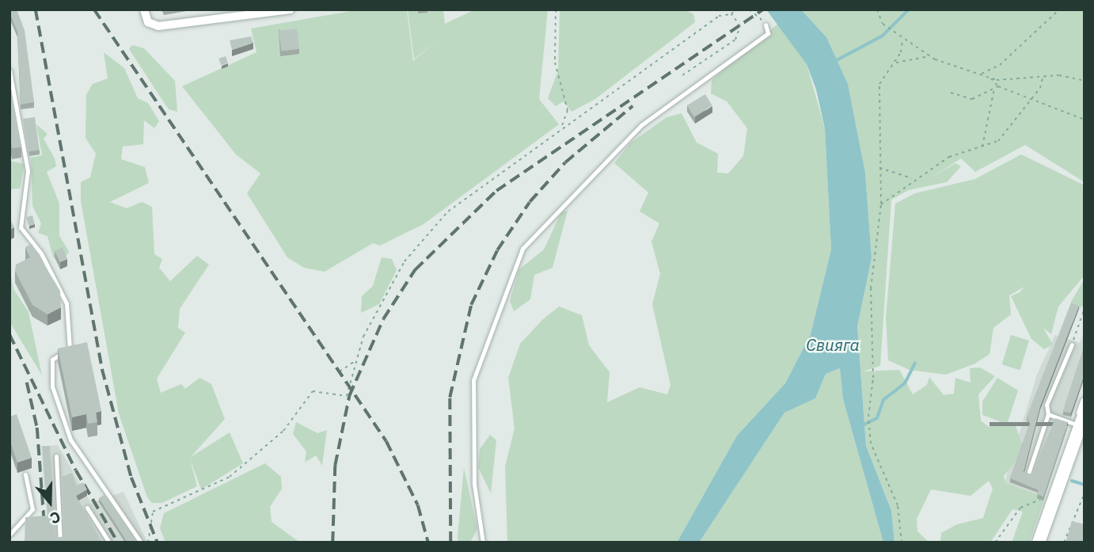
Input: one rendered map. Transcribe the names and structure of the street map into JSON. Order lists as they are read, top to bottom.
{
  "water": ["Свияга"],
  "north": "bottom"
}
